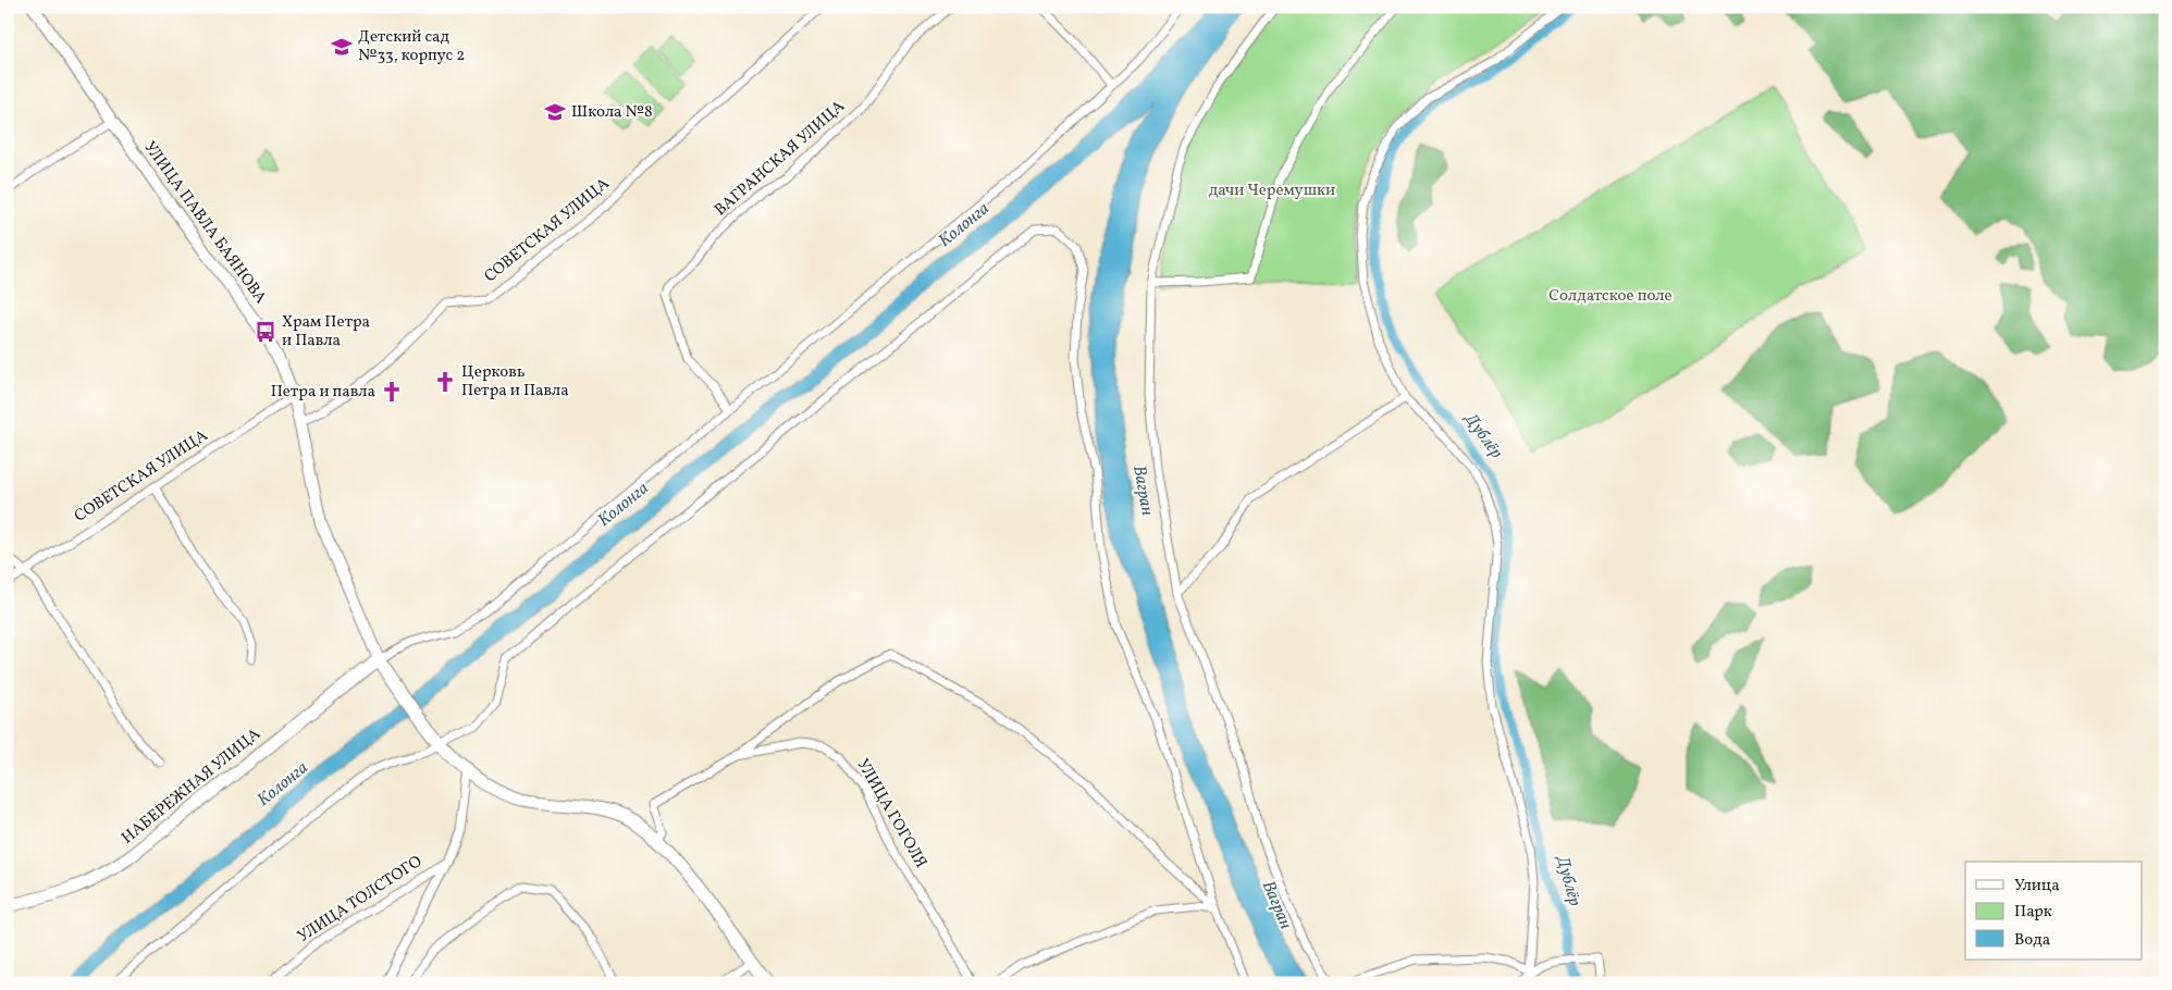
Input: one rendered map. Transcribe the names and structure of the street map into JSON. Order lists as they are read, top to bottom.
{
  "streets": {
    "highway": ["НАБЕРЕЖНАЯ УЛИЦА"],
    "main road": ["УЛИЦА ПАВЛА БАЯНОВА"],
    "street": [
      "ВАГРАНСКАЯ УЛИЦА",
      "СОВЕТСКАЯ УЛИЦА",
      "УЛИЦА ГОГОЛЯ",
      "УЛИЦА ТОЛСТОГО"
    ]
  },
  "crossings": [
    ["УЛИЦА ПАВЛА БАЯНОВА", "СОВЕТСКАЯ УЛИЦА"],
    ["УЛИЦА ПАВЛА БАЯНОВА", "НАБЕРЕЖНАЯ УЛИЦА"]
  ],
  "water": ["Колонга", "Дублёр", "Вагран"],
  "parks": ["дачи Черемушки", "Солдатское поле"],
  "places": {
    "school or university": ["Детский сад №33, корпус 2", "Школа №8"],
    "bus stop": ["Храм Петра и Павла"],
    "church": ["Церковь Петра и Павла", "Петра и павла"]
  },
  "legend": ["Улица", "Парк", "Вода"]
}
